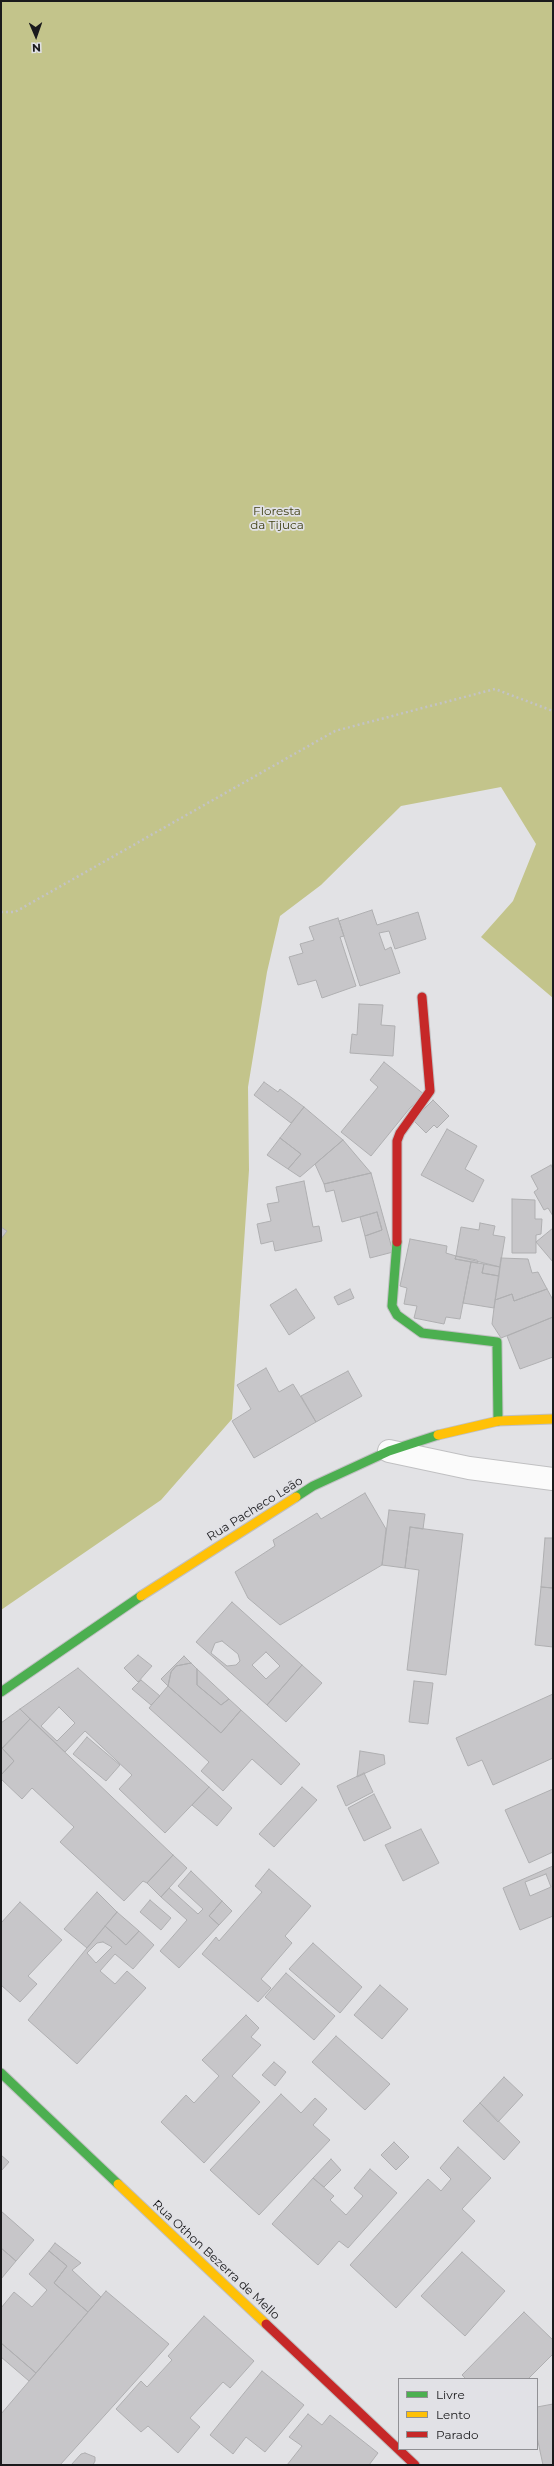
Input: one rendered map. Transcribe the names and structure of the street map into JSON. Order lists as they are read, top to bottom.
{
  "streets": {
    "street": ["Rua Pacheco Leão", "Rua Othon Bezerra de Mello"]
  },
  "parks": ["Floresta da Tijuca"],
  "legend": ["Livre", "Lento", "Parado"],
  "north": "bottom"
}
